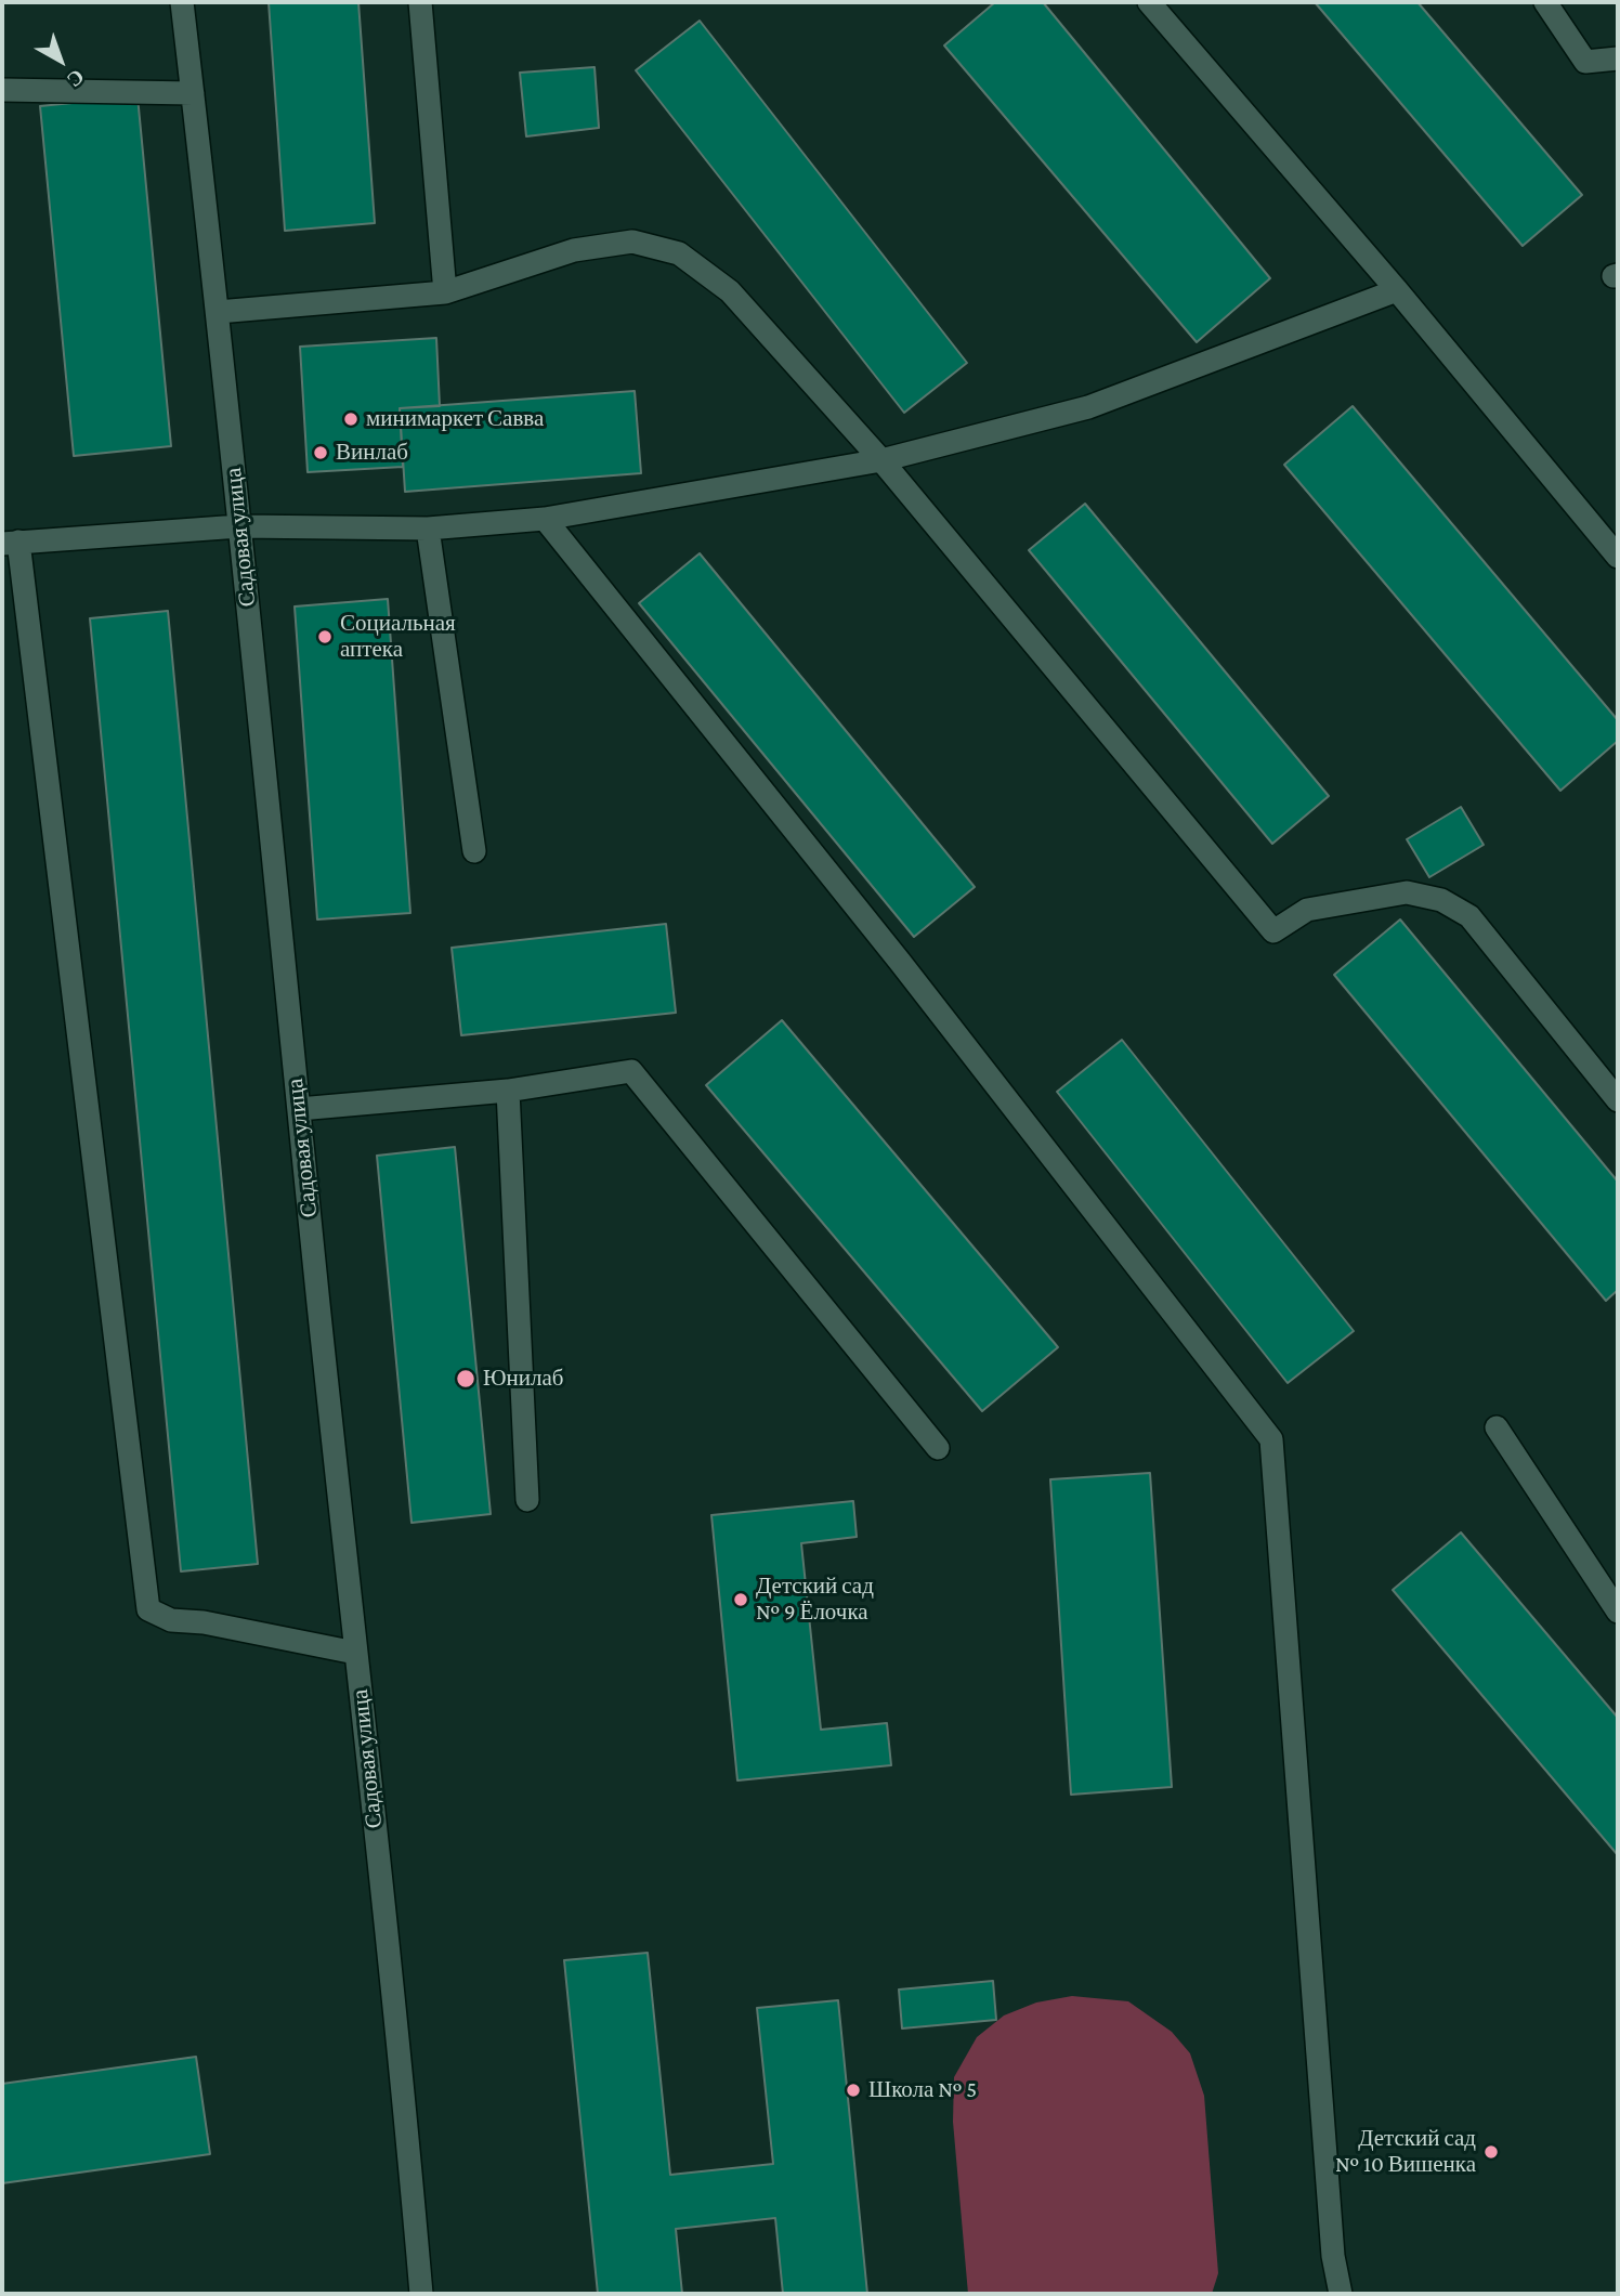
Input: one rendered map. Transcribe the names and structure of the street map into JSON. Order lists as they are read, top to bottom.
{
  "streets": {
    "street": ["Садовая улица"]
  },
  "places": [
    "минимаркет Савва",
    "Винлаб",
    "Социальная аптека",
    "Юнилаб",
    "Детский сад № 9 Ёлочка",
    "Школа № 5",
    "Детский сад № 10 Вишенка"
  ],
  "north": "bottom right"
}
